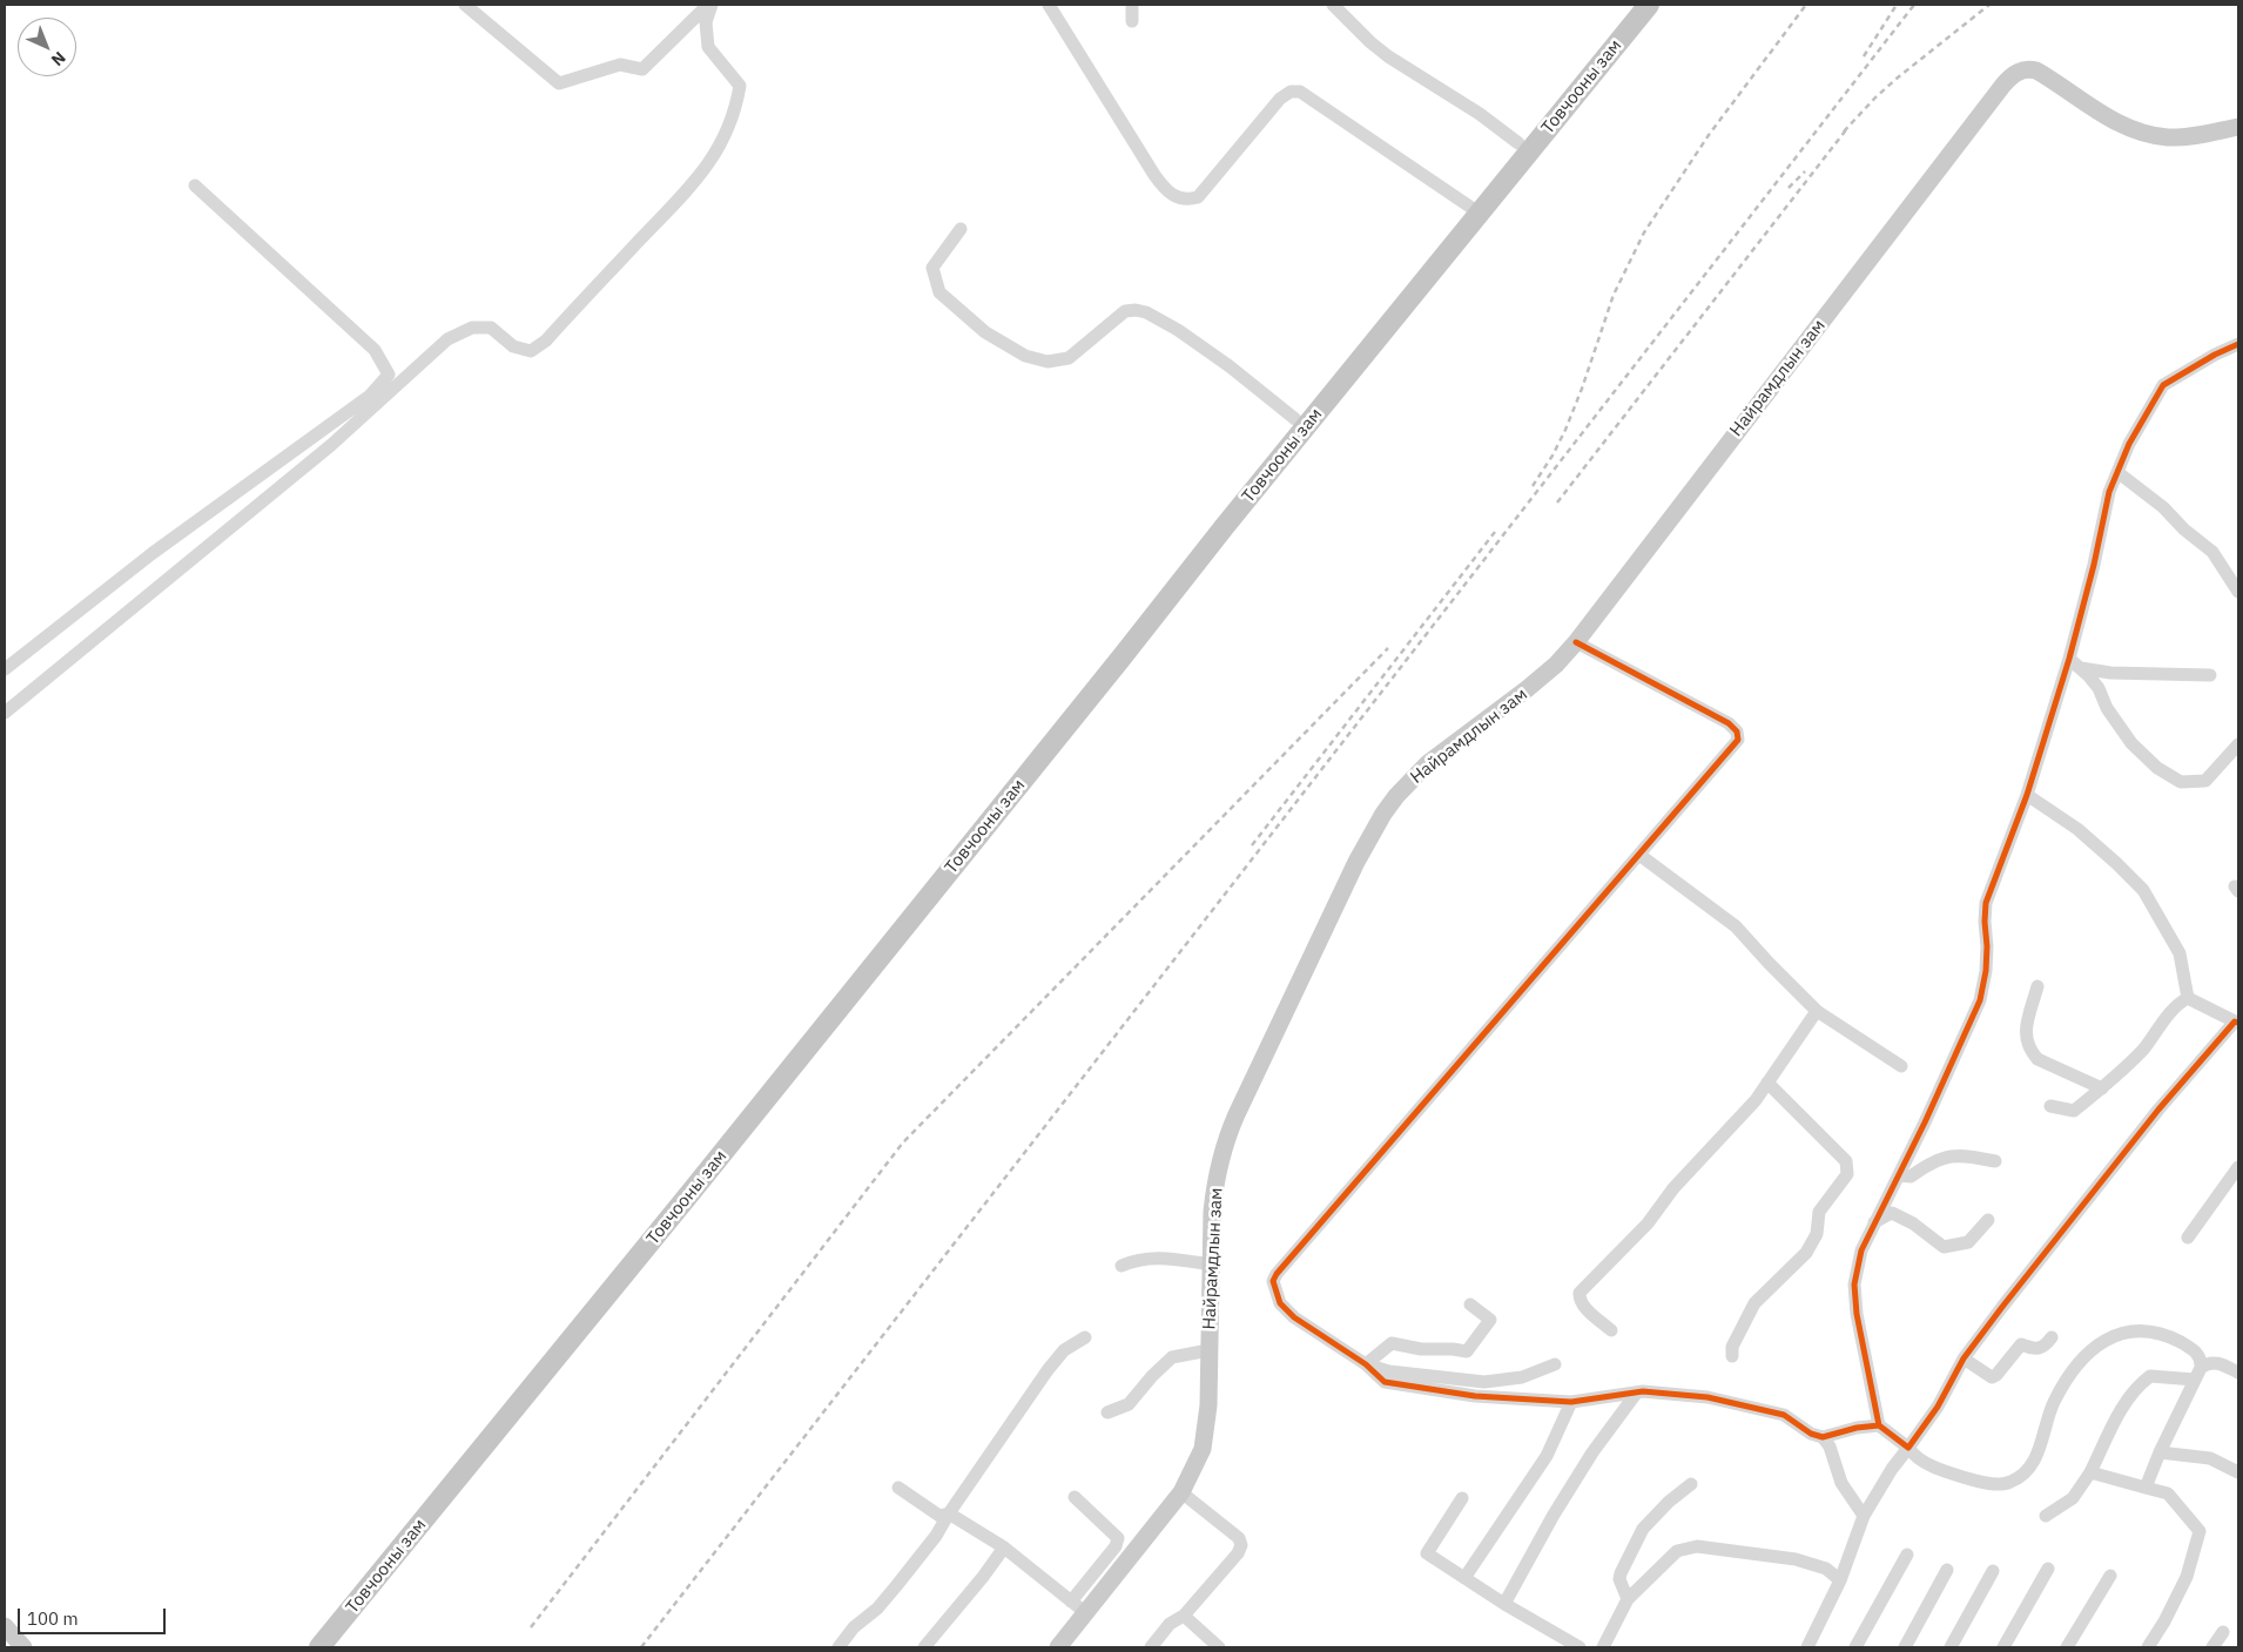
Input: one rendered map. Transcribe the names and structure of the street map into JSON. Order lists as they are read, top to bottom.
{
  "streets": {
    "highway": ["Товчооны зам"],
    "main road": ["Найрамдлын зам"]
  },
  "scale_bar": "100 m",
  "north": "bottom right"
}
